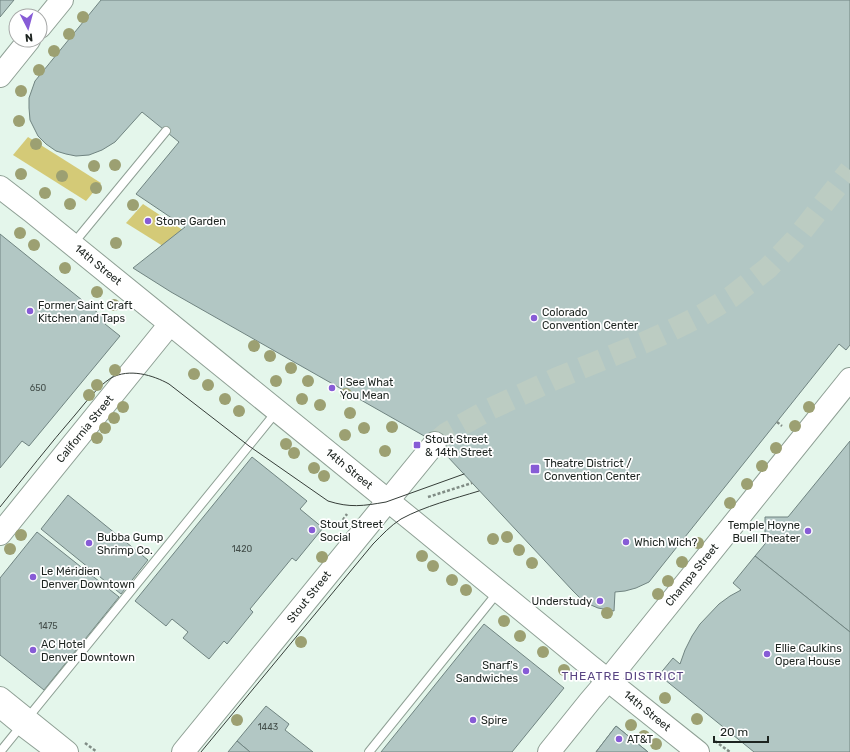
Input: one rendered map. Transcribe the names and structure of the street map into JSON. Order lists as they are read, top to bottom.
{
  "streets": {
    "main road": [
      "14th Street",
      "California Street",
      "Champa Street",
      "Stout Street"
    ]
  },
  "crossings": [
    ["14th Street", "California Street"],
    ["14th Street", "Champa Street"],
    ["14th Street", "Stout Street"]
  ],
  "districts": ["THEATRE DISTRICT"],
  "places": {
    "other": [
      "Stone Garden",
      "Former Saint Craft Kitchen and Taps",
      "Colorado Convention Center",
      "I See What You Mean",
      "Stout Street Social",
      "Temple Hoyne Buell Theater",
      "Which Wich?",
      "Bubba Gump Shrimp Co.",
      "Le Méridien Denver Downtown",
      "Understudy",
      "AC Hotel Denver Downtown",
      "Ellie Caulkins Opera House",
      "Snarf's Sandwiches",
      "Spire",
      "AT&T"
    ],
    "transit": ["Stout Street & 14th Street", "Theatre District / Convention Center"]
  },
  "house_numbers": [
    "650",
    "1420",
    "1475",
    "1443"
  ],
  "scale_bar": "20 m",
  "north": "bottom"
}
